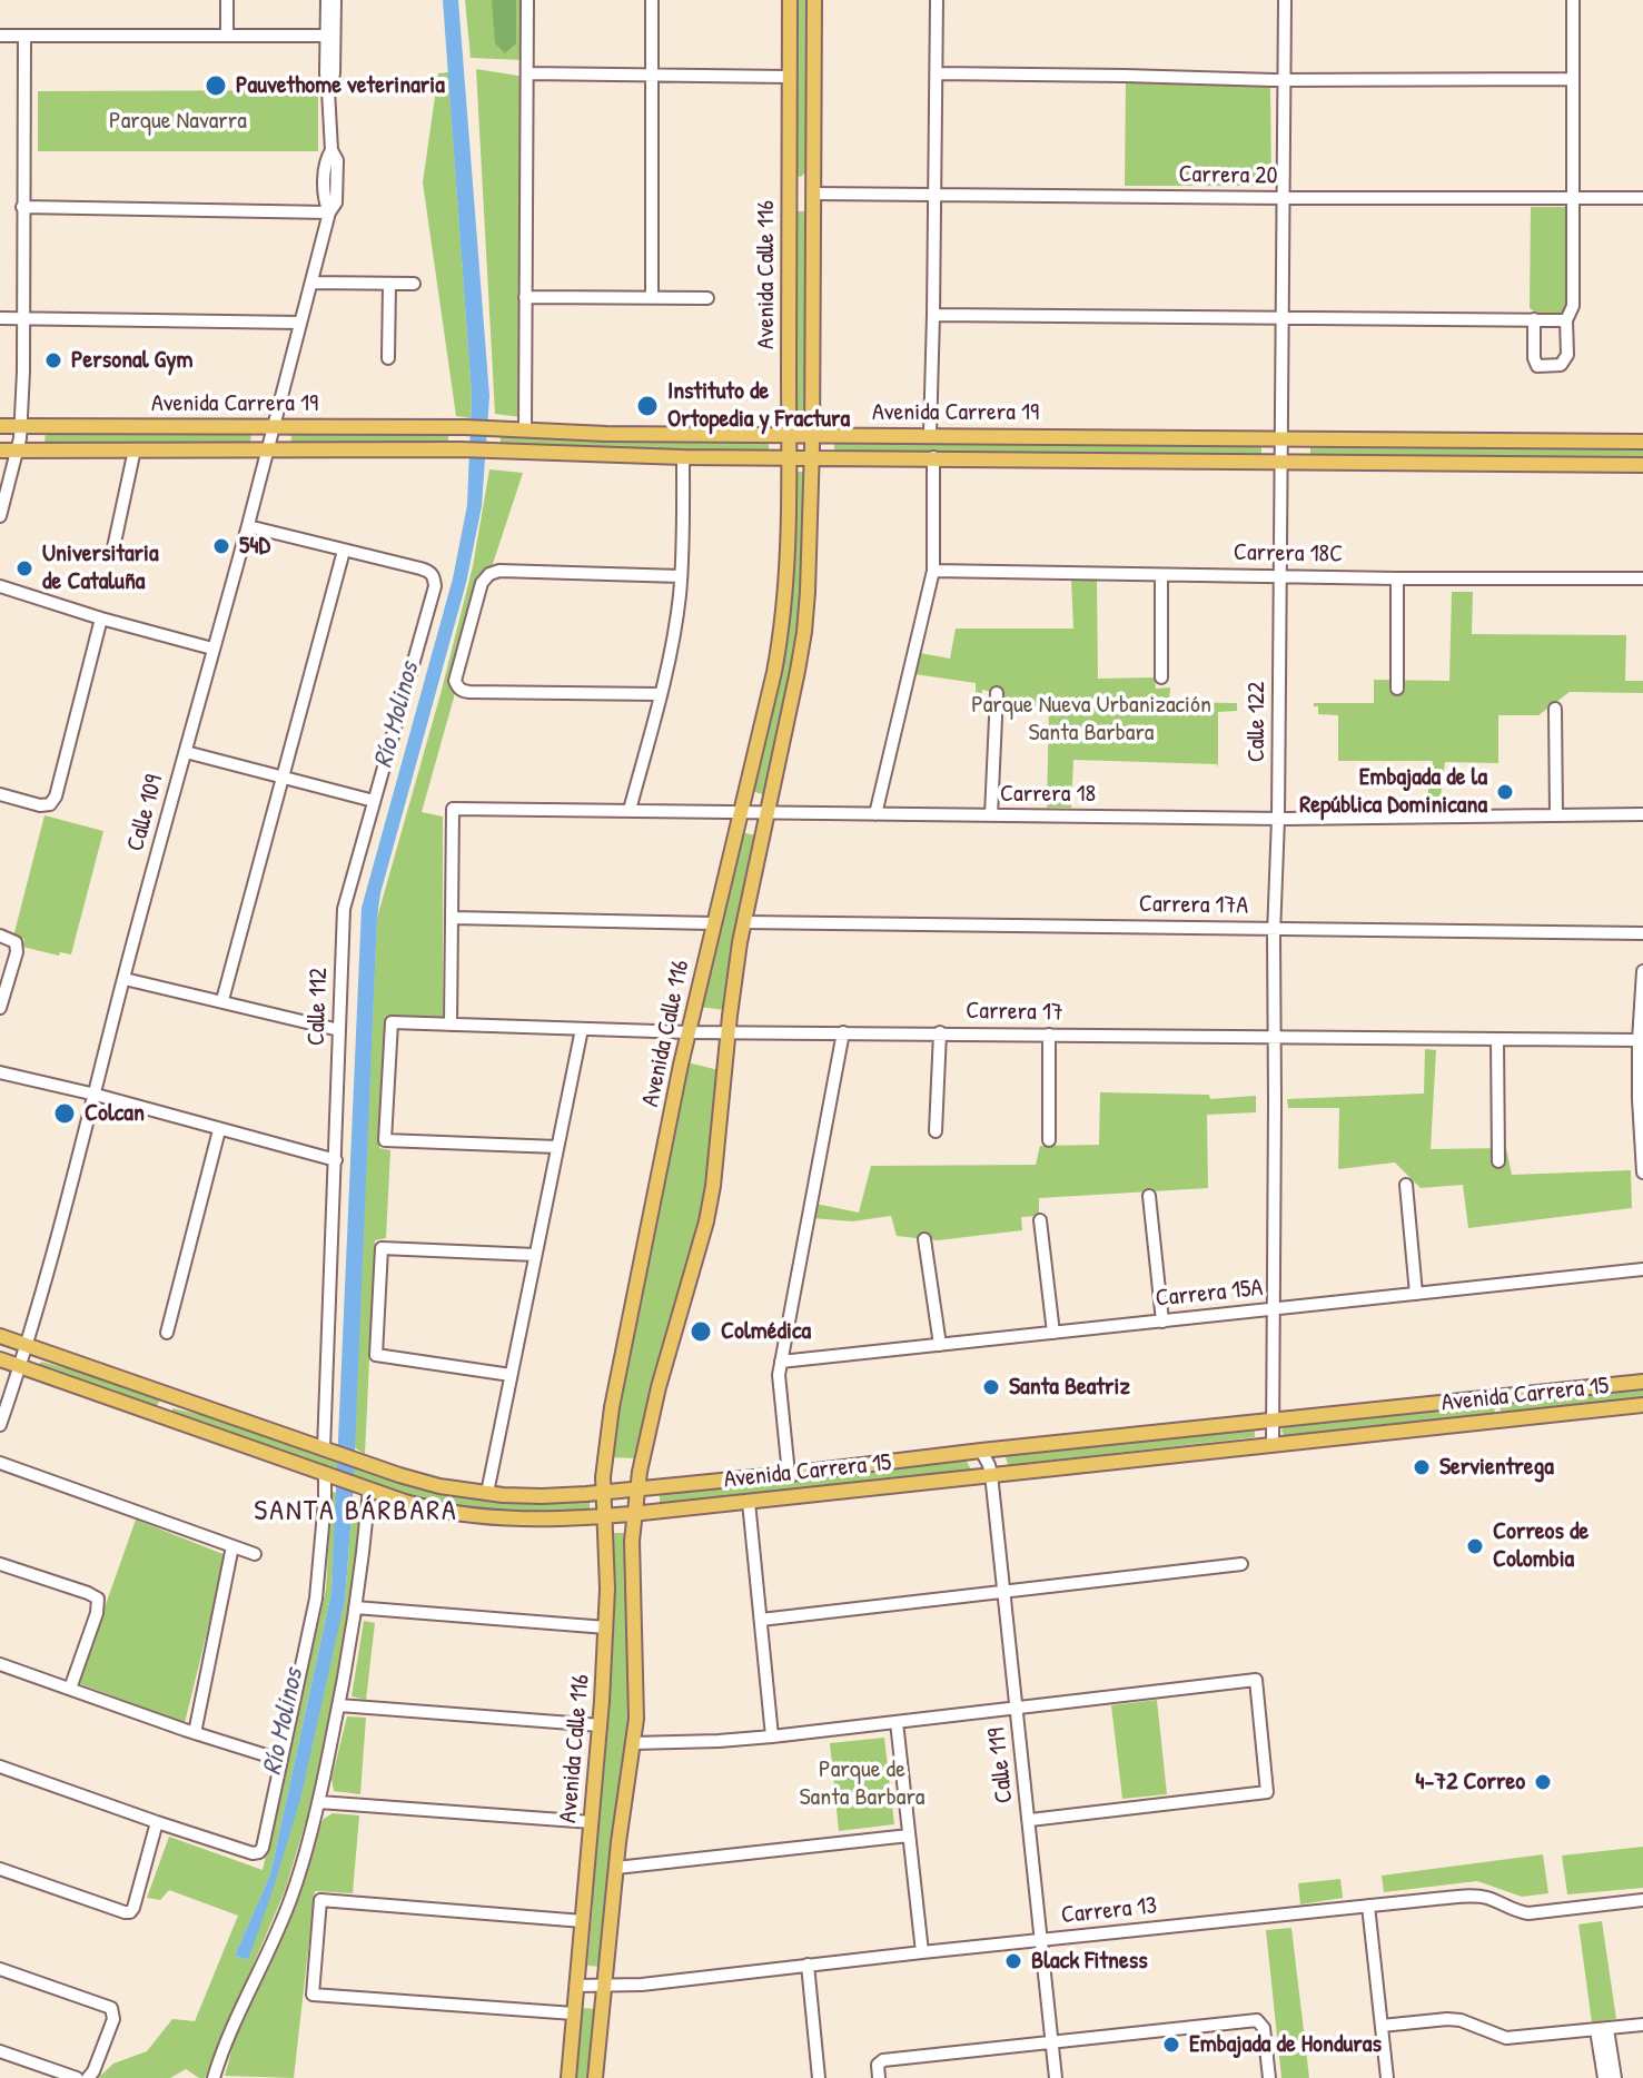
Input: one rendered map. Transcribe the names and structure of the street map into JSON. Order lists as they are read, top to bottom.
{
  "streets": {
    "main road": ["Avenida Calle 116", "Avenida Carrera 19", "Avenida Carrera 15"],
    "street": [
      "Carrera 20",
      "Carrera 18C",
      "Calle 122",
      "Carrera 18",
      "Calle 109",
      "Carrera 17A",
      "Calle 112",
      "Carrera 17",
      "Carrera 15A",
      "Calle 119",
      "Carrera 13"
    ]
  },
  "crossings": [
    ["Carrera 20", "Avenida Calle 116"],
    ["Carrera 20", "Calle 122"],
    ["Avenida Calle 116", "Avenida Carrera 19"],
    ["Avenida Calle 116", "Carrera 18"],
    ["Avenida Calle 116", "Carrera 17A"],
    ["Avenida Calle 116", "Carrera 17"],
    ["Avenida Calle 116", "Avenida Carrera 15"],
    ["Avenida Calle 116", "Carrera 13"],
    ["Avenida Carrera 19", "Calle 122"],
    ["Avenida Carrera 19", "Calle 109"],
    ["Carrera 18C", "Calle 122"],
    ["Calle 122", "Carrera 18"],
    ["Calle 122", "Carrera 17A"],
    ["Calle 122", "Carrera 17"],
    ["Calle 122", "Carrera 15A"],
    ["Calle 122", "Avenida Carrera 15"],
    ["Calle 109", "Avenida Carrera 15"],
    ["Calle 112", "Avenida Carrera 15"],
    ["Avenida Carrera 15", "Calle 119"],
    ["Calle 119", "Carrera 13"]
  ],
  "districts": ["SANTA BÁRBARA"],
  "water": ["Río Molinos"],
  "parks": ["Parque Navarra", "Parque Nueva Urbanización Santa Barbara", "Parque de Santa Barbara"],
  "places": [
    "Pauvethome veterinaria",
    "Personal Gym",
    "Instituto de Ortopedia y Fractura",
    "54D",
    "Universitaria de Cataluña",
    "Embajada de la República Dominicana",
    "Colcan",
    "Colmédica",
    "Santa Beatriz",
    "Servientrega",
    "Correos de Colombia",
    "4-72 Correo",
    "Black Fitness",
    "Embajada de Honduras"
  ]
}
